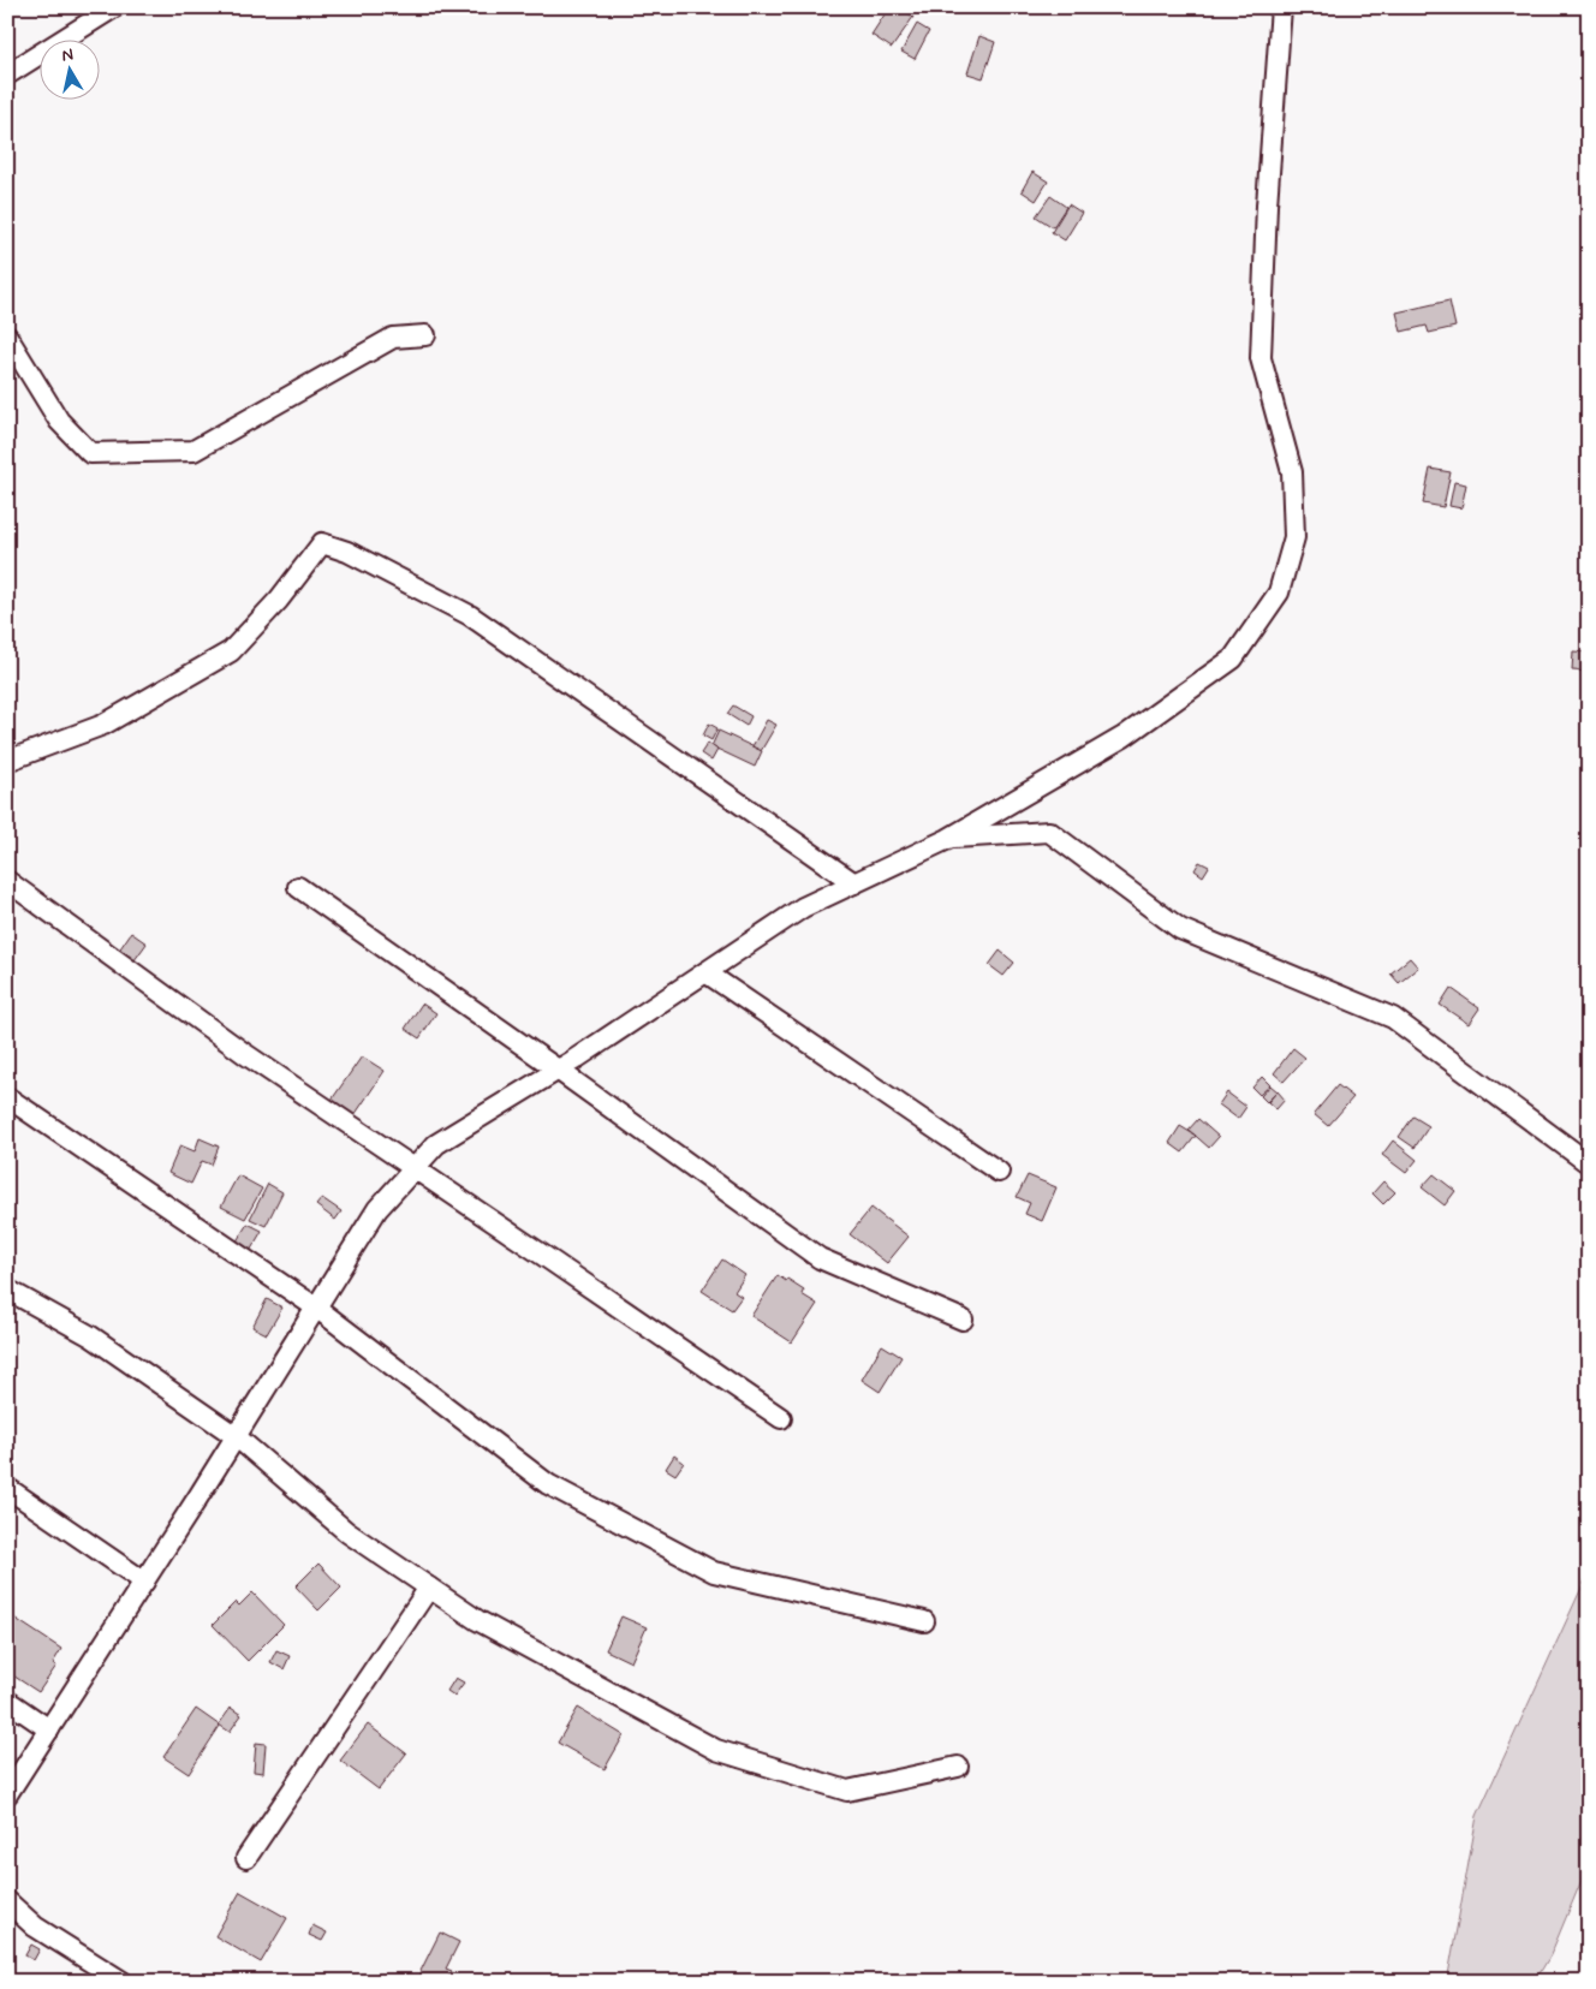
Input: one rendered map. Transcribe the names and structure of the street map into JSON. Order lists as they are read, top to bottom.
{
  "north": "top"
}
